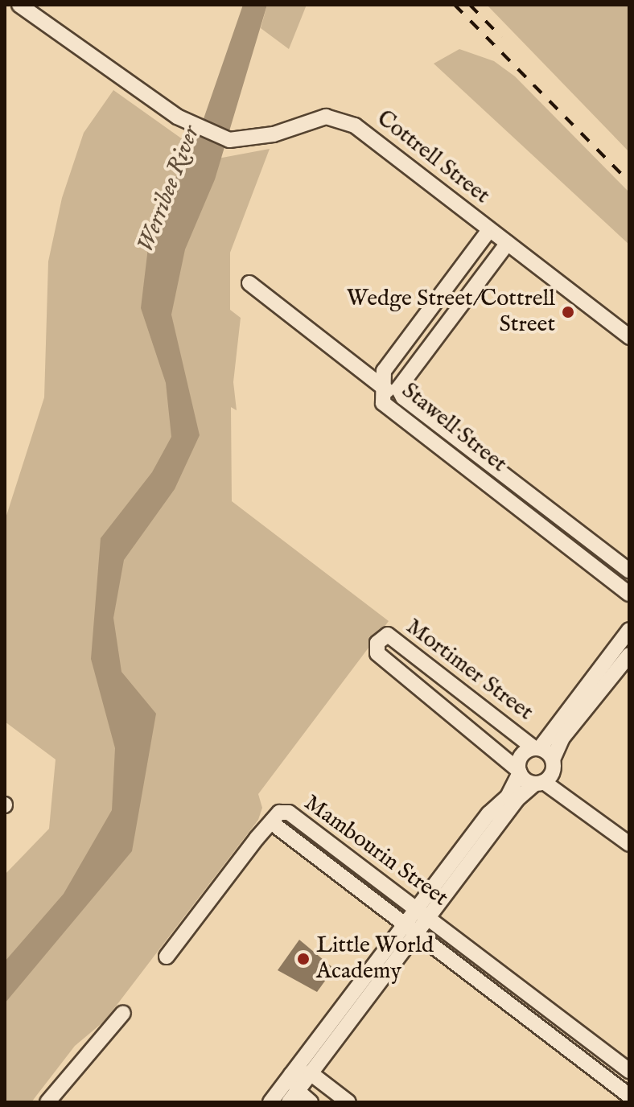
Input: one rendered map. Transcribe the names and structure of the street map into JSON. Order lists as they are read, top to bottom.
{
  "streets": {
    "street": [
      "Cottrell Street",
      "Stawell Street",
      "Mortimer Street",
      "Mambourin Street"
    ]
  },
  "water": ["Werribee River"],
  "places": ["Wedge Street/Cottrell Street", "Little World Academy"]
}
